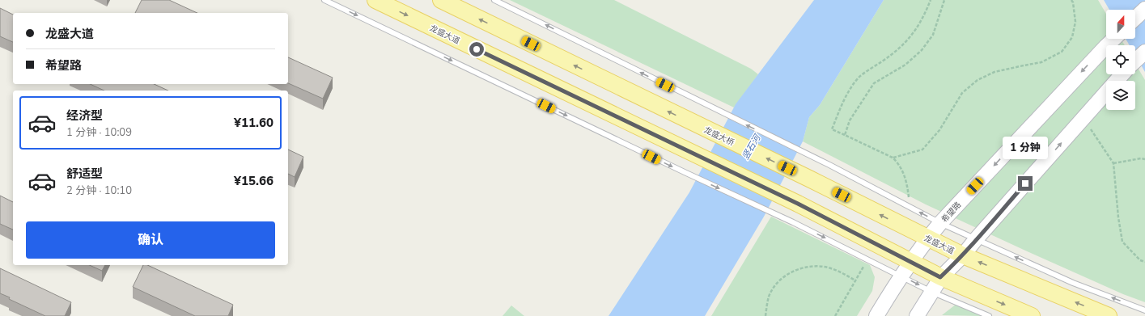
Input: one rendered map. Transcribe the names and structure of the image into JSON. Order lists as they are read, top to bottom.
{
  "streets": {
    "main road": ["龙盛大道", "龙盛大桥", "希望路"]
  },
  "crossings": [
    ["龙盛大道", "龙盛大桥"],
    ["龙盛大道", "希望路"]
  ],
  "one_way": ["龙盛大桥"],
  "water": ["竖石河"],
  "north": "top",
  "page": {
    "banner": ["龙盛大道", "希望路"],
    "list": [
      {
        "name": "经济型",
        "note": "1 分钟 · 10:09",
        "value": "¥11.60"
      },
      {
        "name": "舒适型",
        "note": "2 分钟 · 10:10",
        "value": "¥15.66"
      }
    ],
    "bubble": "1 分钟",
    "buttons": "确认"
  }
}
